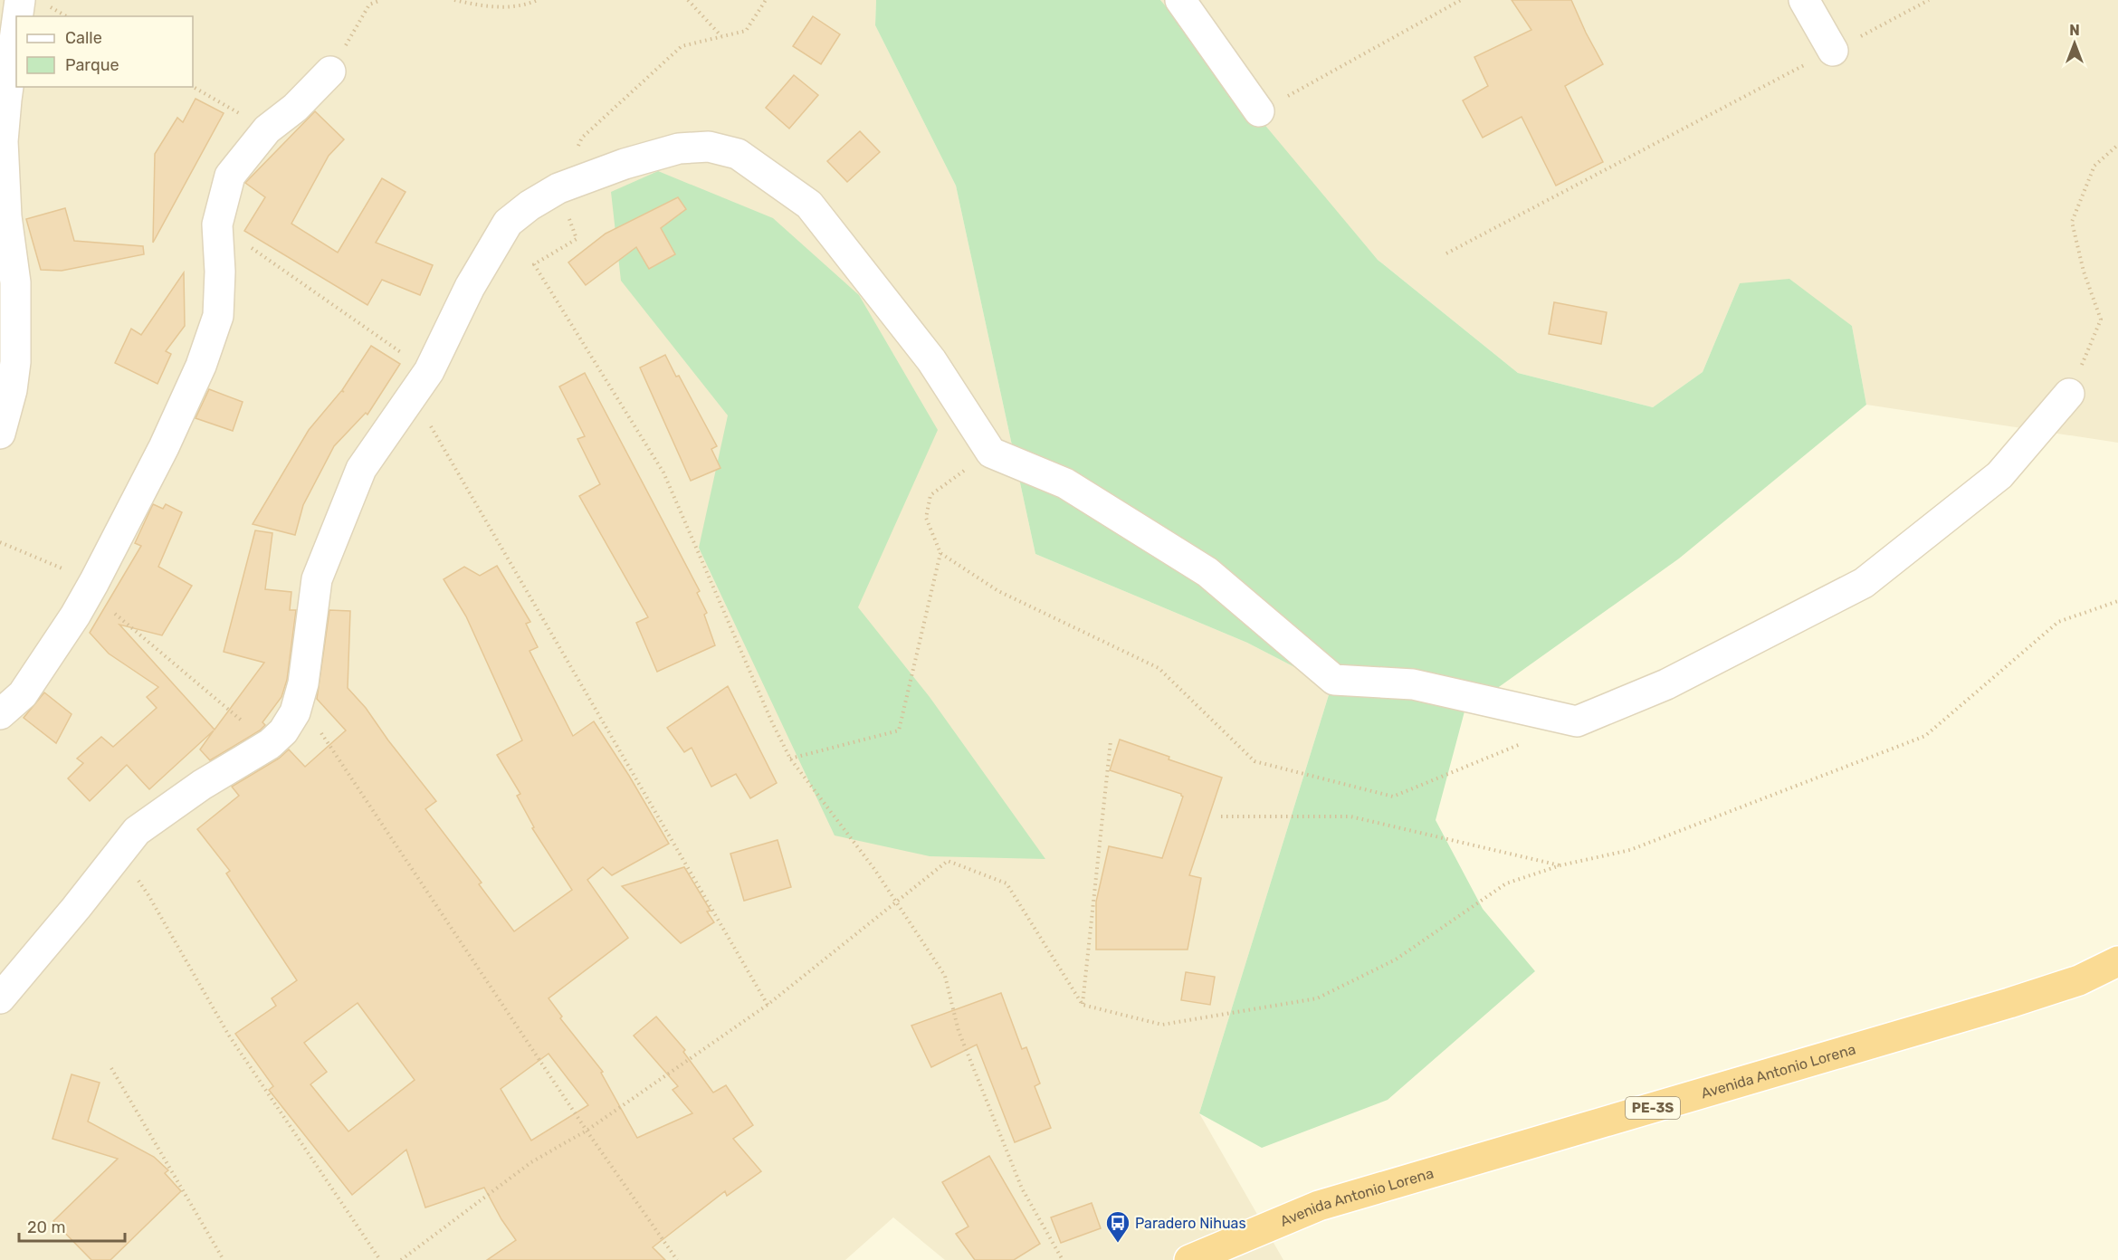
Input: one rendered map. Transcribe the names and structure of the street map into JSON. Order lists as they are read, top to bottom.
{
  "streets": {
    "highway": ["Avenida Antonio Lorena", "PE-3S"]
  },
  "places": {
    "bus stop": ["Paradero Nihuas"]
  },
  "legend": ["Calle", "Parque"],
  "scale_bar": "20 m",
  "north": "top"
}
